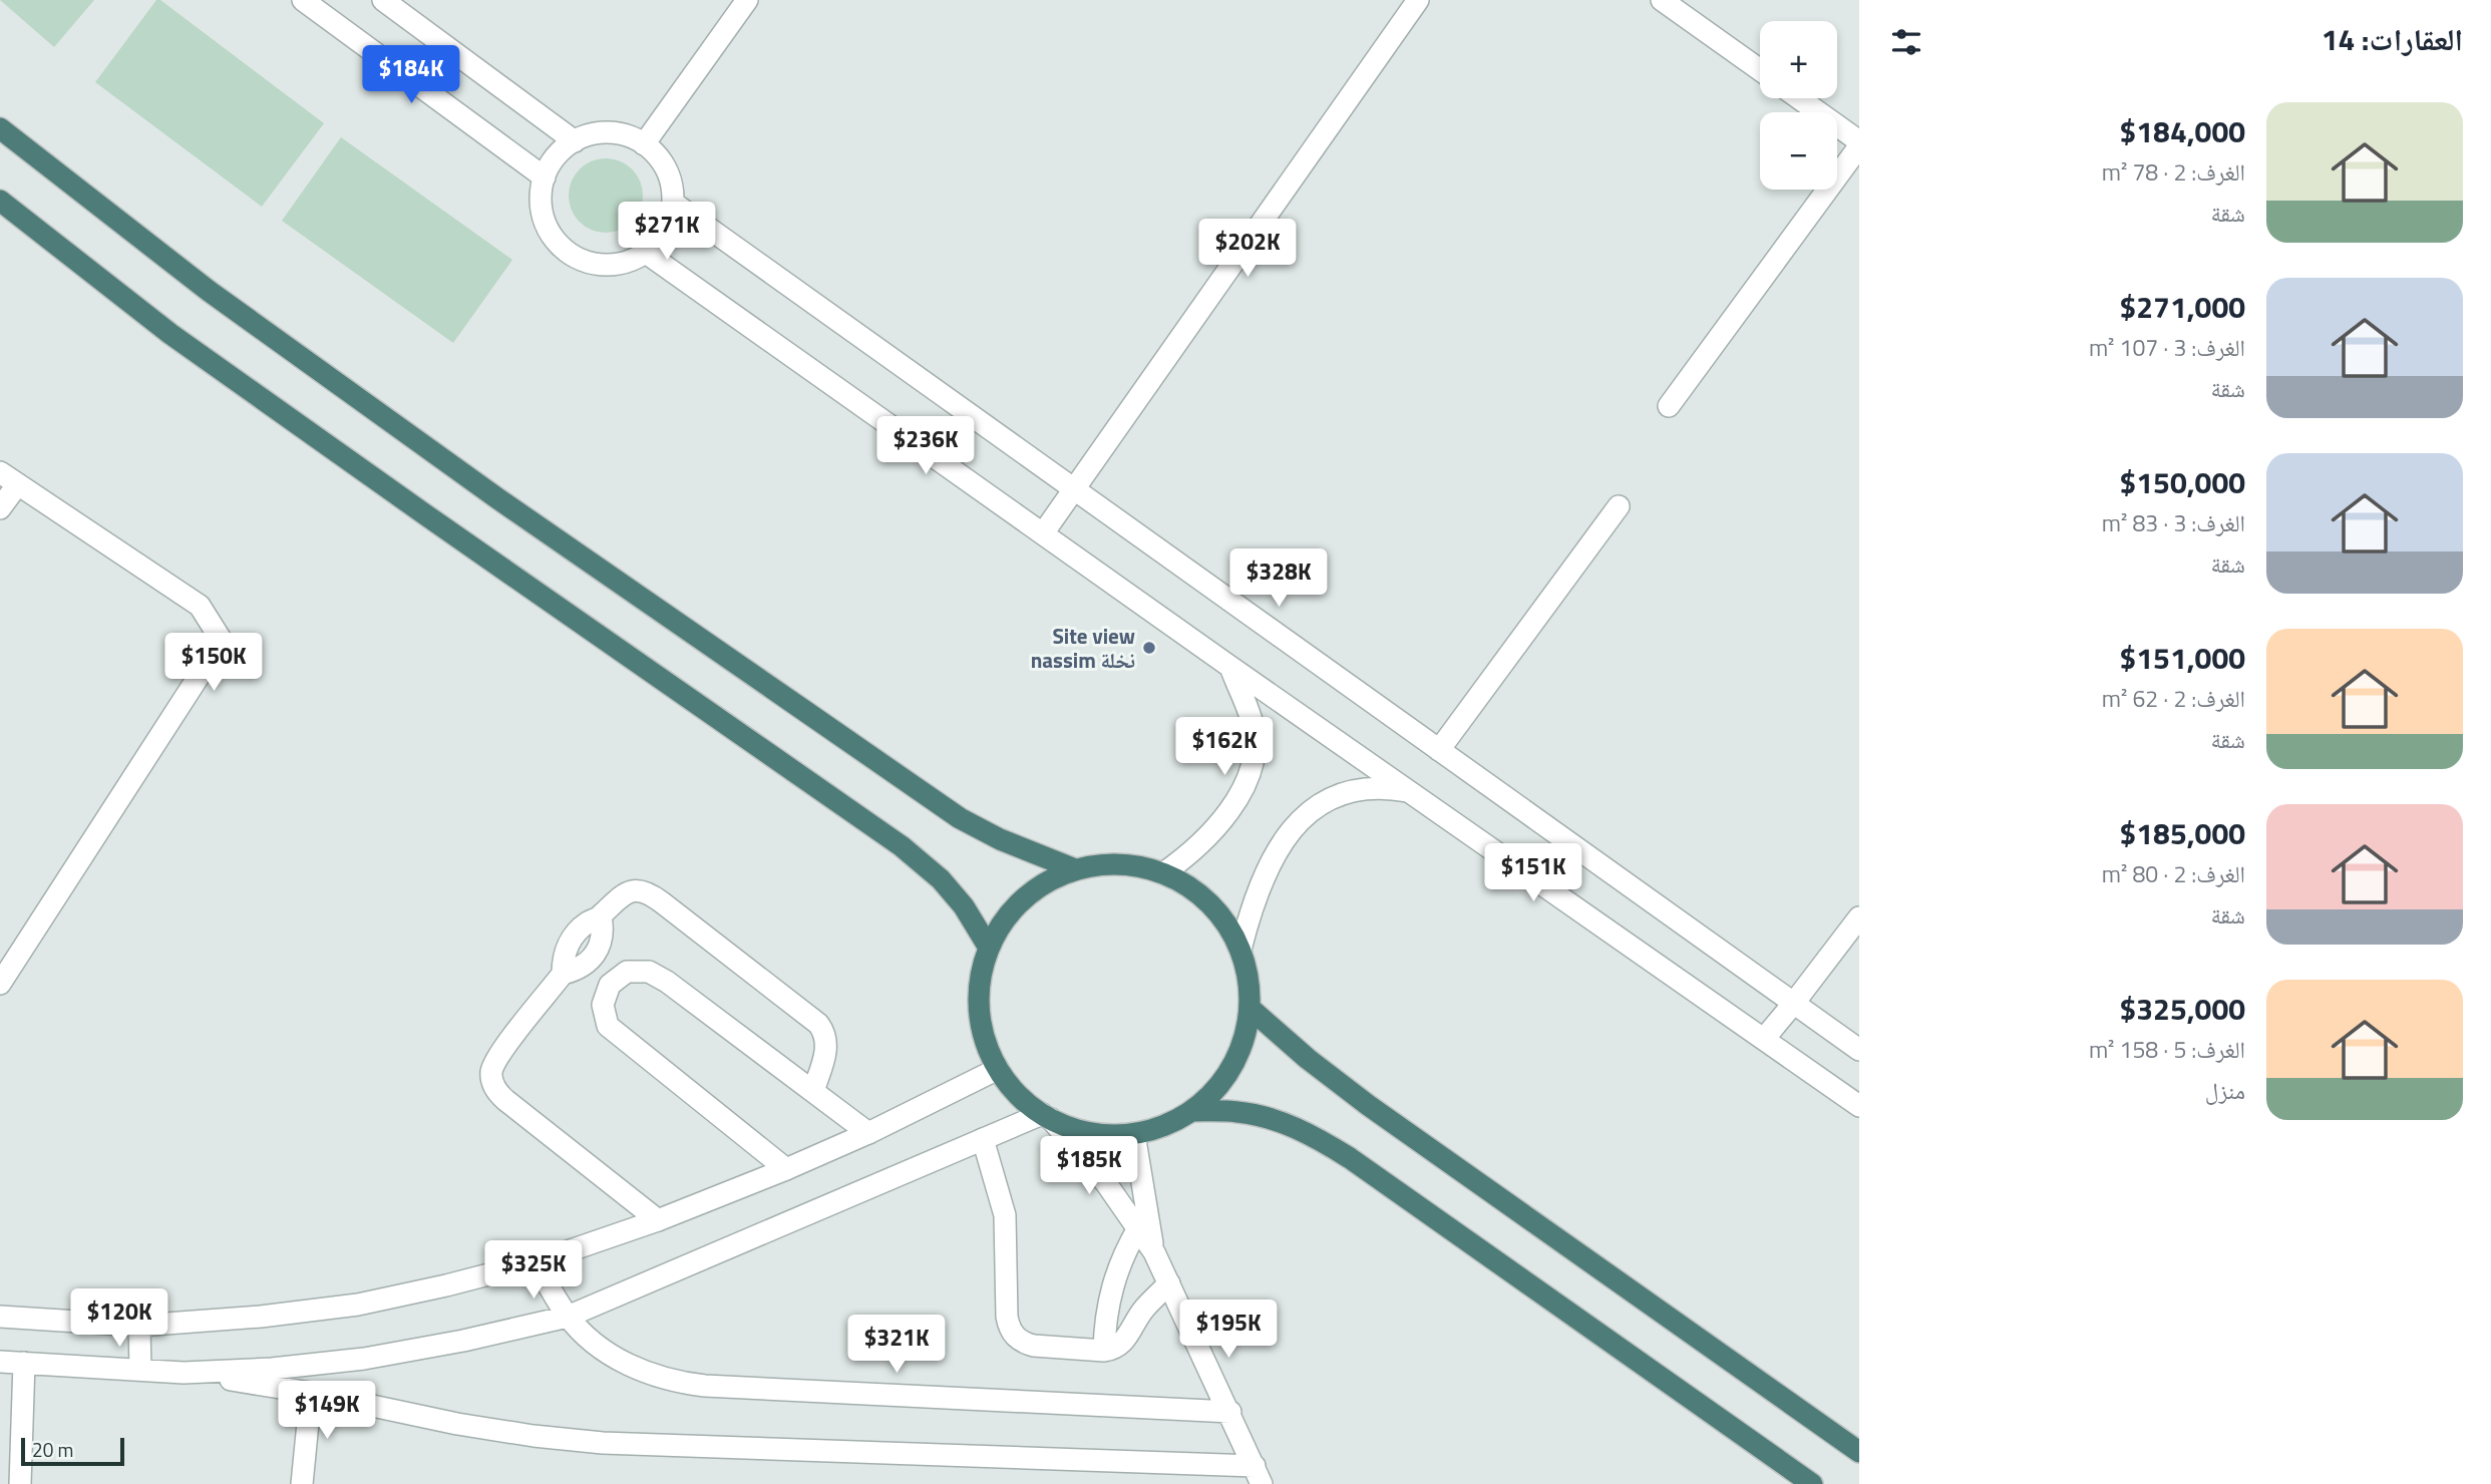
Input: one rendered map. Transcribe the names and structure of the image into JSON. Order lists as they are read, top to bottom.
{
  "places": ["Site view nassim نخلة"],
  "scale_bar": "20 m",
  "page": {
    "heading": "العقارات: 14",
    "map_buttons": ["+", "−"],
    "price": [
      "$184K",
      "$271K",
      "$202K",
      "$236K",
      "$328K",
      "$150K",
      "$162K",
      "$151K",
      "$185K",
      "$325K",
      "$120K",
      "$195K",
      "$321K",
      "$149K"
    ],
    "list": [
      {
        "name": "$184,000",
        "note": "الغرف: 2 · 78 m² · شقة"
      },
      {
        "name": "$271,000",
        "note": "الغرف: 3 · 107 m² · شقة"
      },
      {
        "name": "$150,000",
        "note": "الغرف: 3 · 83 m² · شقة"
      },
      {
        "name": "$151,000",
        "note": "الغرف: 2 · 62 m² · شقة"
      },
      {
        "name": "$185,000",
        "note": "الغرف: 2 · 80 m² · شقة"
      },
      {
        "name": "$325,000",
        "note": "الغرف: 5 · 158 m² · منزل"
      }
    ],
    "scale": "20 m"
  }
}
